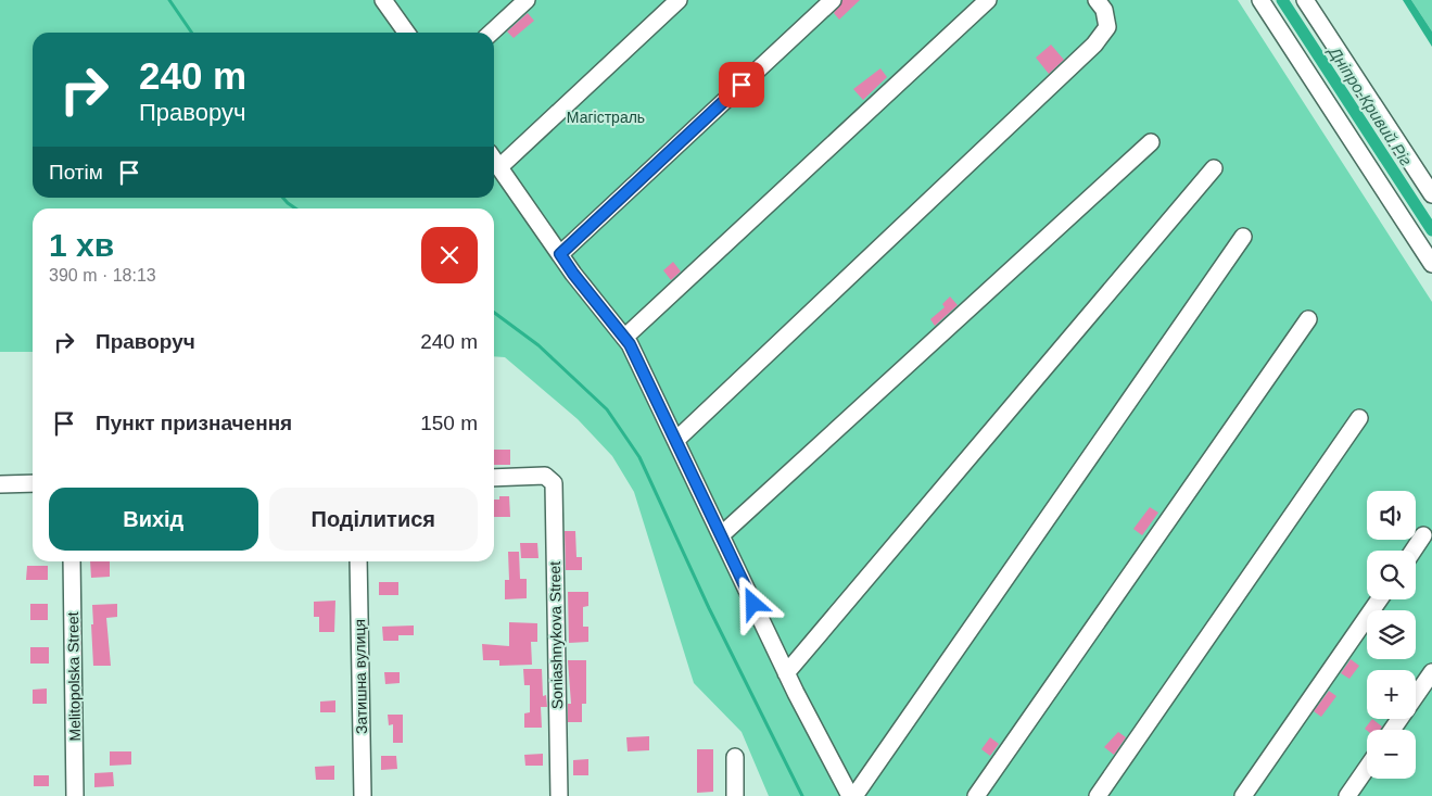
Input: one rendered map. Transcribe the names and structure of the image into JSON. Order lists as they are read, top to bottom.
{
  "streets": {
    "street": ["Soniashnykova Street", "Melitopolska Street", "Затишна вулиця"]
  },
  "water": ["Дніпро-Кривий Ріг"],
  "parks": ["Магістраль"],
  "page": {
    "turn": ["240 m", "Праворуч"],
    "then": "Потім",
    "heading": ["1 хв", "390 m · 18:13"],
    "list": [
      {
        "name": "Праворуч",
        "value": "240 m"
      },
      {
        "name": "Пункт призначення",
        "value": "150 m"
      }
    ],
    "buttons": ["Вихід", "Поділитися"],
    "map_buttons": ["+", "−"]
  }
}
